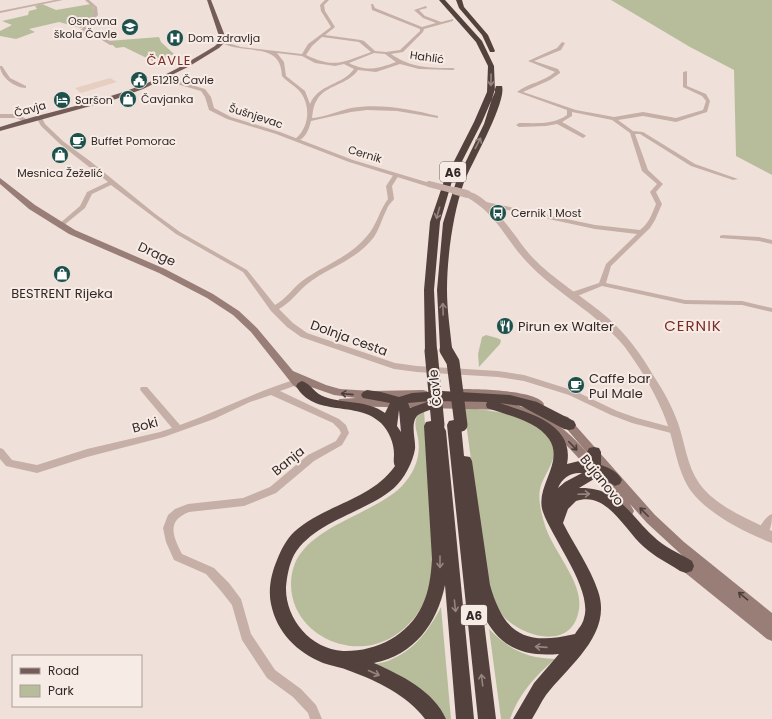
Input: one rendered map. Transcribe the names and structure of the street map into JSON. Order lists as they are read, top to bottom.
{
  "streets": {
    "highway": ["A6"],
    "main road": ["Čavja", "Drage", "Bujanovo"],
    "street": [
      "Hahlić",
      "Šušnjevac",
      "Cernik",
      "Dolnja cesta",
      "Boki",
      "Banja"
    ]
  },
  "crossings": [
    ["Čavja", "Šušnjevac"],
    ["Čavja", "Dolnja cesta"],
    ["Šušnjevac", "Cernik"],
    ["Drage", "Boki"],
    ["Drage", "Bujanovo"],
    ["Boki", "Banja"]
  ],
  "districts": ["ČAVLE", "CERNIK"],
  "places": {
    "school or university": ["Osnovna škola Čavle"],
    "hospital": ["Dom zdravlja"],
    "public building": ["51219 Čavle"],
    "shop": ["Čavjanka", "Mesnica Žeželić", "BESTRENT Rijeka"],
    "hotel": ["Saršon"],
    "cafe": ["Buffet Pomorac", "Caffe bar Pul Male"],
    "bus stop": ["Cernik 1 Most"],
    "restaurant": ["Pirun ex Walter"]
  },
  "legend": ["Road", "Park"]
}
